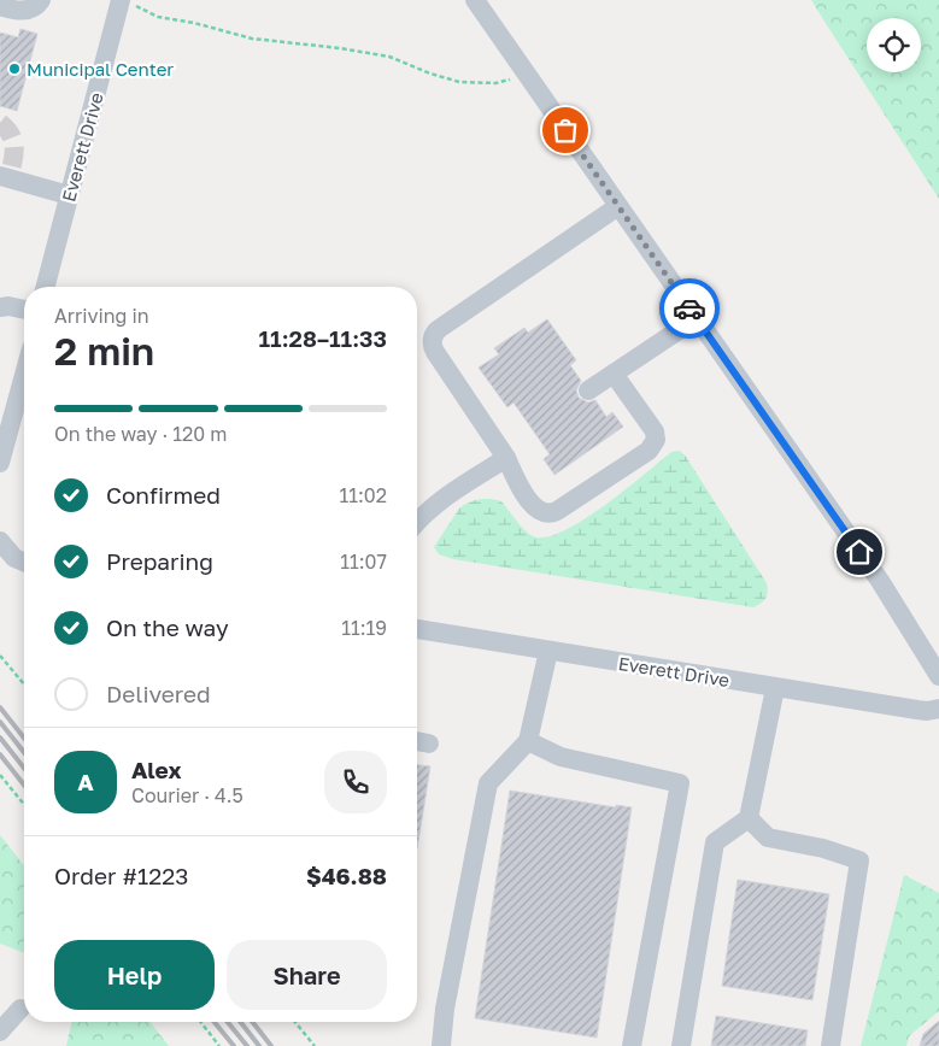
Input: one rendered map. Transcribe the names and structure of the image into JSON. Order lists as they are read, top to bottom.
{
  "streets": {
    "street": ["Everett Drive"]
  },
  "places": ["Municipal Center"],
  "page": {
    "heading": ["2 min", "Arriving in", "11:28–11:33"],
    "panel": [
      "Alex",
      "Courier · 4.5",
      "Order #1223",
      "$46.88"
    ],
    "bar": "On the way · 120 m",
    "list": [
      ["Confirmed", "11:02"],
      ["Preparing", "11:07"],
      ["On the way", "11:19"],
      "Delivered"
    ],
    "round": "A",
    "buttons": ["Help", "Share"]
  }
}
